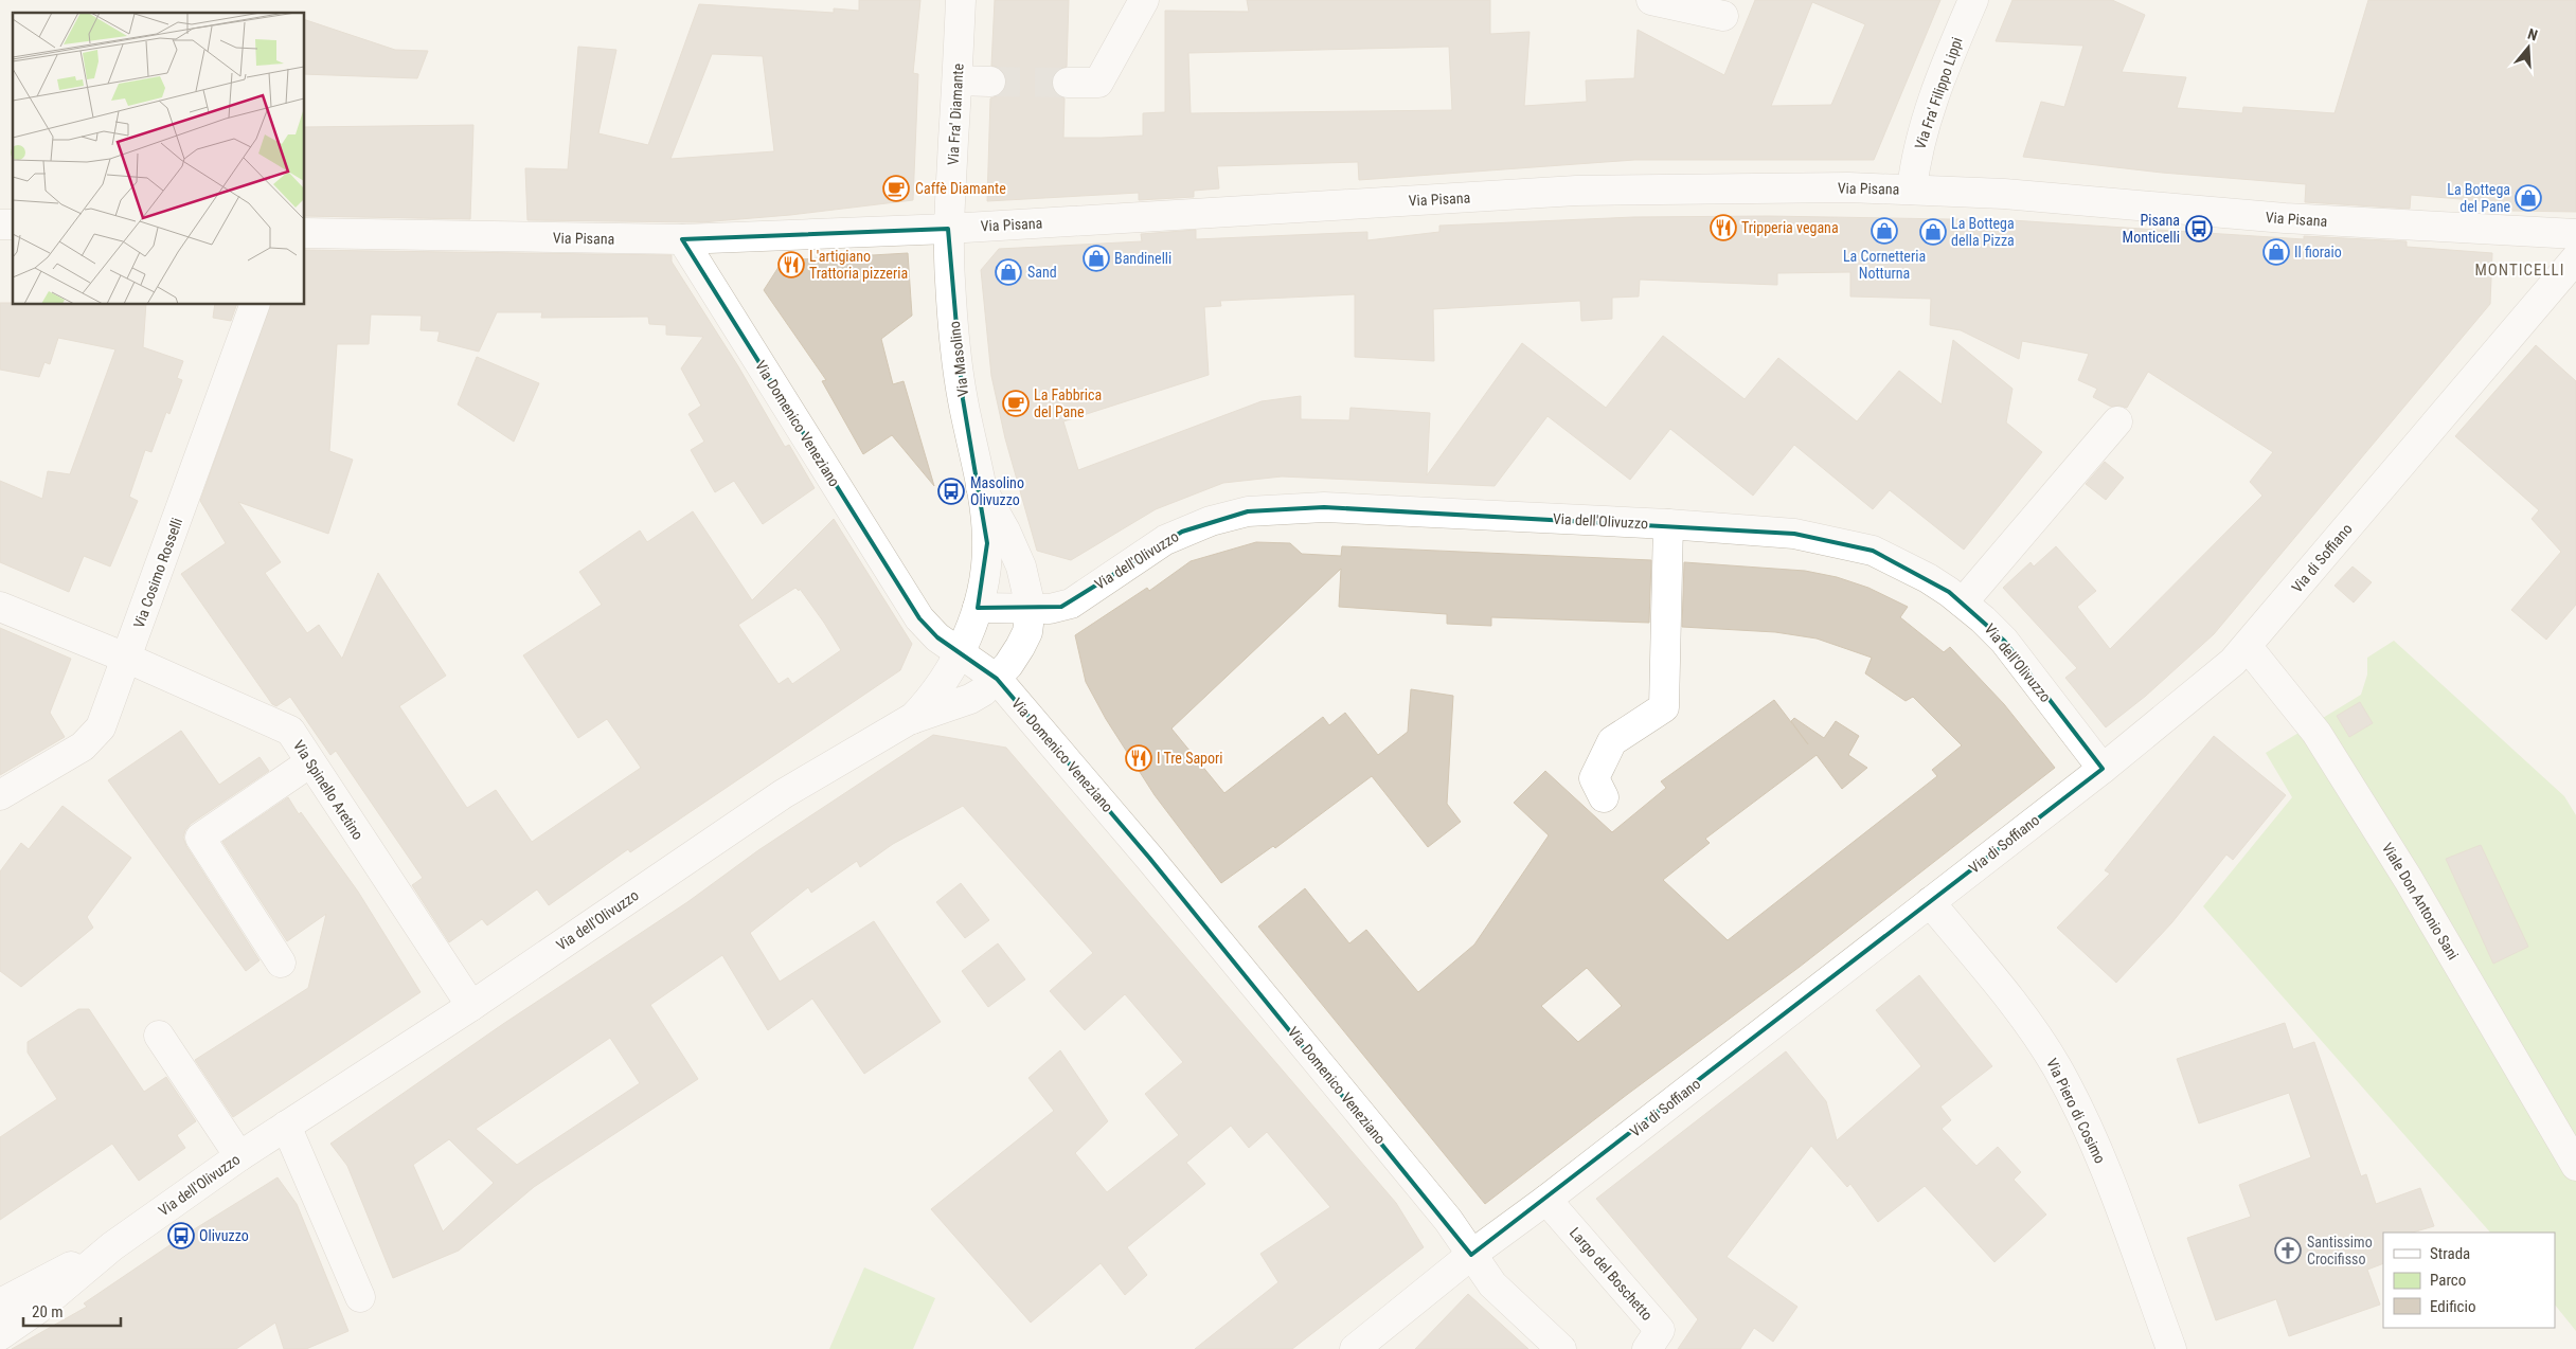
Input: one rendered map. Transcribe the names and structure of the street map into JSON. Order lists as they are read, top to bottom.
{
  "streets": {
    "street": [
      "Via Fra' Filippo Lippi",
      "Via Fra' Diamante",
      "Via Pisana",
      "Via Masolino",
      "Via Domenico Veneziano",
      "Via dell'Olivuzzo",
      "Via di Soffiano",
      "Via Cosimo Rosselli",
      "Via Spinello Aretino",
      "Viale Don Antonio Sani",
      "Via Piero di Cosimo",
      "Largo del Boschetto"
    ]
  },
  "crossings": [
    ["Via Fra' Filippo Lippi", "Via Pisana"],
    ["Via Fra' Diamante", "Via Pisana"],
    ["Via Fra' Diamante", "Via Masolino"],
    ["Via Pisana", "Via Masolino"],
    ["Via Pisana", "Via Domenico Veneziano"],
    ["Via Masolino", "Via dell'Olivuzzo"],
    ["Via Domenico Veneziano", "Via dell'Olivuzzo"],
    ["Via Domenico Veneziano", "Via di Soffiano"],
    ["Via dell'Olivuzzo", "Via di Soffiano"],
    ["Via dell'Olivuzzo", "Via Spinello Aretino"],
    ["Via di Soffiano", "Viale Don Antonio Sani"],
    ["Via di Soffiano", "Via Piero di Cosimo"],
    ["Via di Soffiano", "Largo del Boschetto"],
    ["Via Cosimo Rosselli", "Via Spinello Aretino"]
  ],
  "districts": ["MONTICELLI"],
  "places": {
    "cafe": ["Caffè Diamante", "La Fabbrica del Pane"],
    "shop": [
      "La Bottega del Pane",
      "La Cornetteria Notturna",
      "La Bottega della Pizza",
      "Il fioraio",
      "Bandinelli",
      "Sand"
    ],
    "restaurant": ["Tripperia vegana", "L'artigiano Trattoria pizzeria", "I Tre Sapori"],
    "bus stop": ["Pisana Monticelli", "Masolino Olivuzzo", "Olivuzzo"],
    "church": ["Santissimo Crocifisso"]
  },
  "legend": ["Strada", "Parco", "Edificio"],
  "scale_bar": "20 m",
  "north": "top"
}
